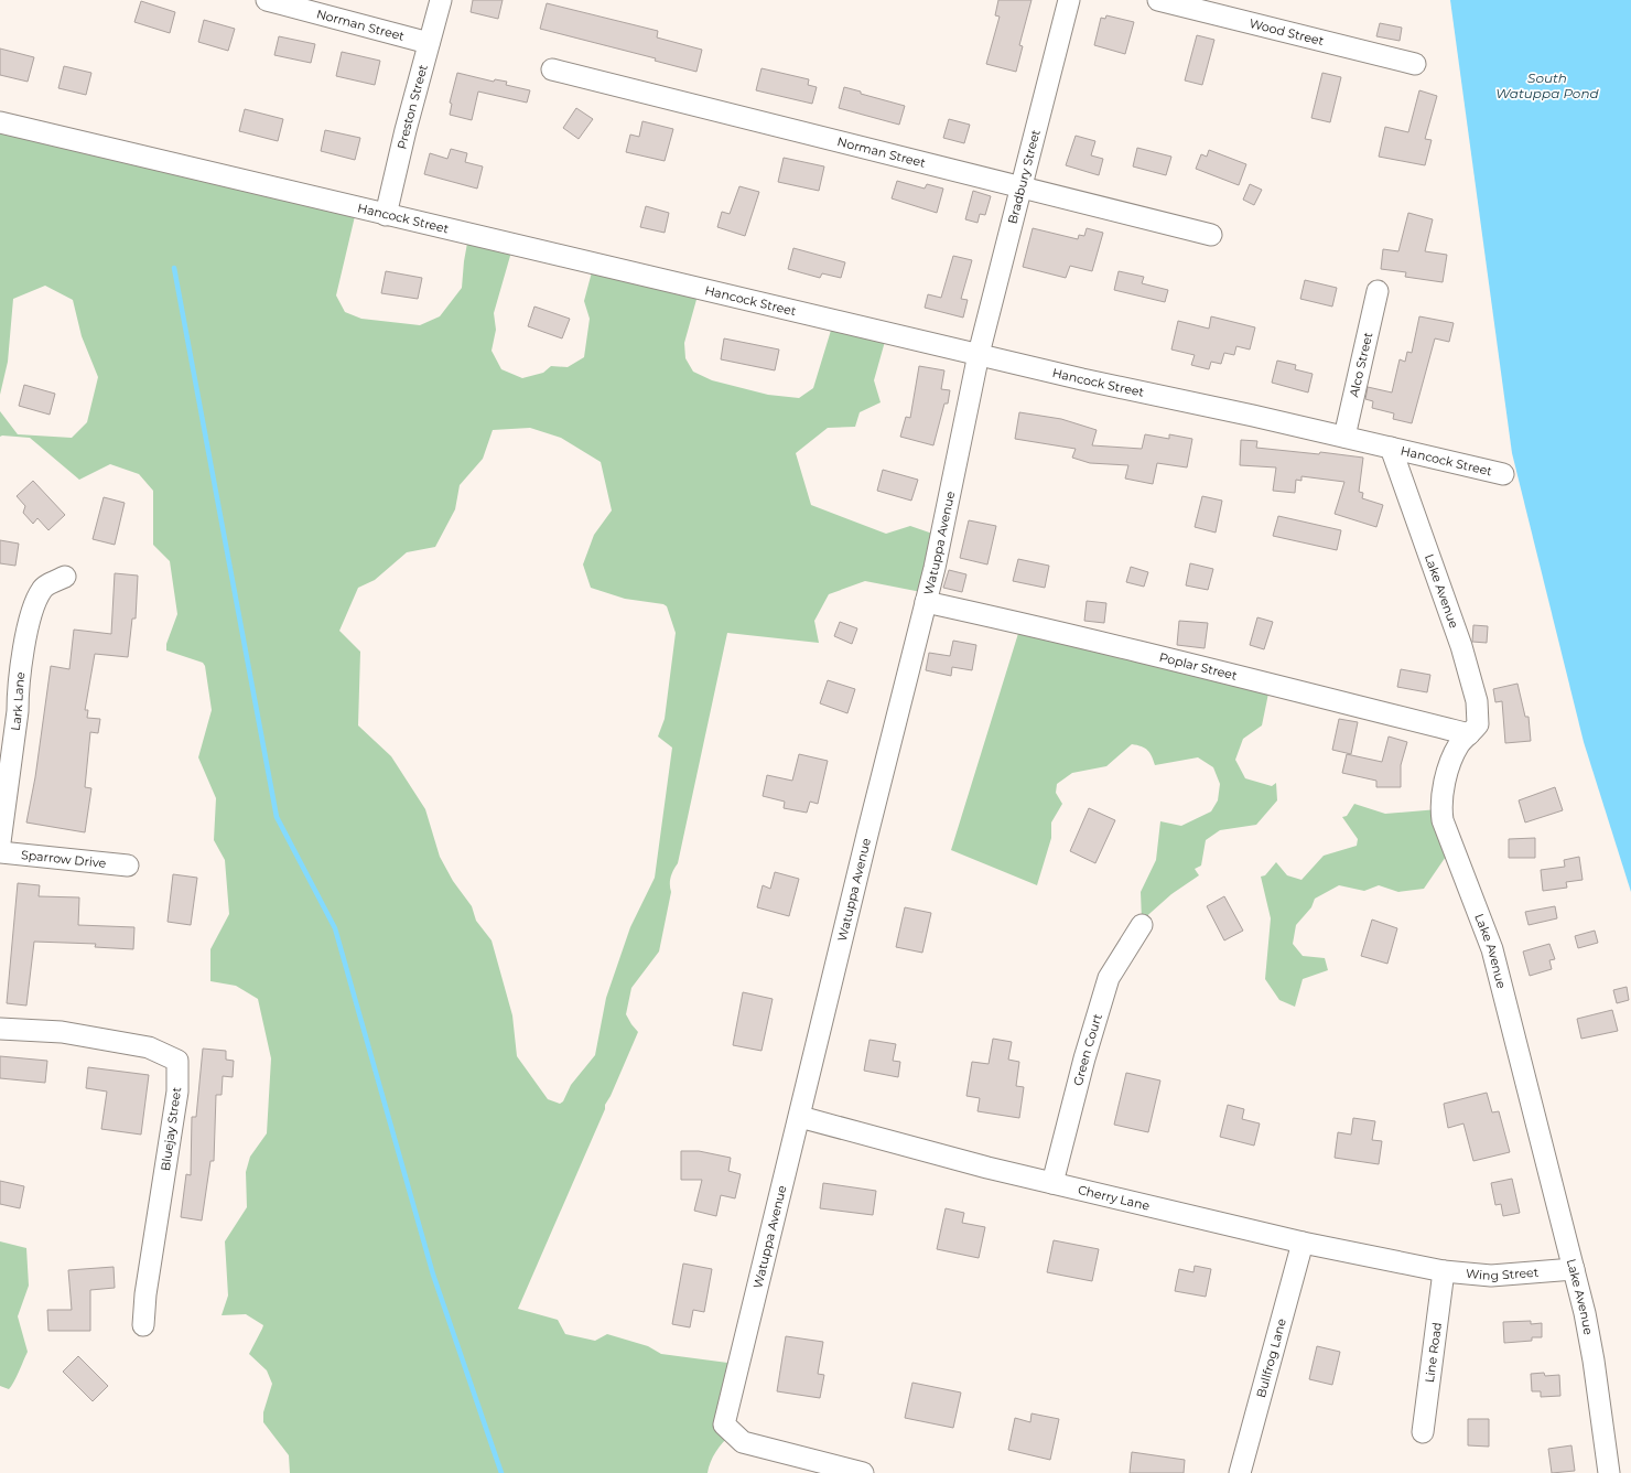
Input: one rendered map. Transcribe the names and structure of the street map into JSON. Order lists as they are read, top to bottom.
{
  "streets": {
    "street": [
      "Norman Street",
      "Wood Street",
      "Preston Street",
      "Bradbury Street",
      "Hancock Street",
      "Alco Street",
      "Watuppa Avenue",
      "Lake Avenue",
      "Poplar Street",
      "Lark Lane",
      "Sparrow Drive",
      "Green Court",
      "Bluejay Street",
      "Cherry Lane",
      "Wing Street",
      "Line Road",
      "Bullfrog Lane"
    ]
  },
  "crossings": [
    ["Norman Street", "Preston Street"],
    ["Norman Street", "Bradbury Street"],
    ["Preston Street", "Hancock Street"],
    ["Bradbury Street", "Hancock Street"],
    ["Bradbury Street", "Watuppa Avenue"],
    ["Hancock Street", "Alco Street"],
    ["Hancock Street", "Watuppa Avenue"],
    ["Hancock Street", "Lake Avenue"],
    ["Watuppa Avenue", "Poplar Street"],
    ["Watuppa Avenue", "Cherry Lane"],
    ["Lake Avenue", "Poplar Street"],
    ["Lake Avenue", "Wing Street"],
    ["Green Court", "Cherry Lane"],
    ["Cherry Lane", "Wing Street"],
    ["Cherry Lane", "Line Road"],
    ["Cherry Lane", "Bullfrog Lane"],
    ["Wing Street", "Line Road"]
  ],
  "water": ["South Watuppa Pond"]
}
